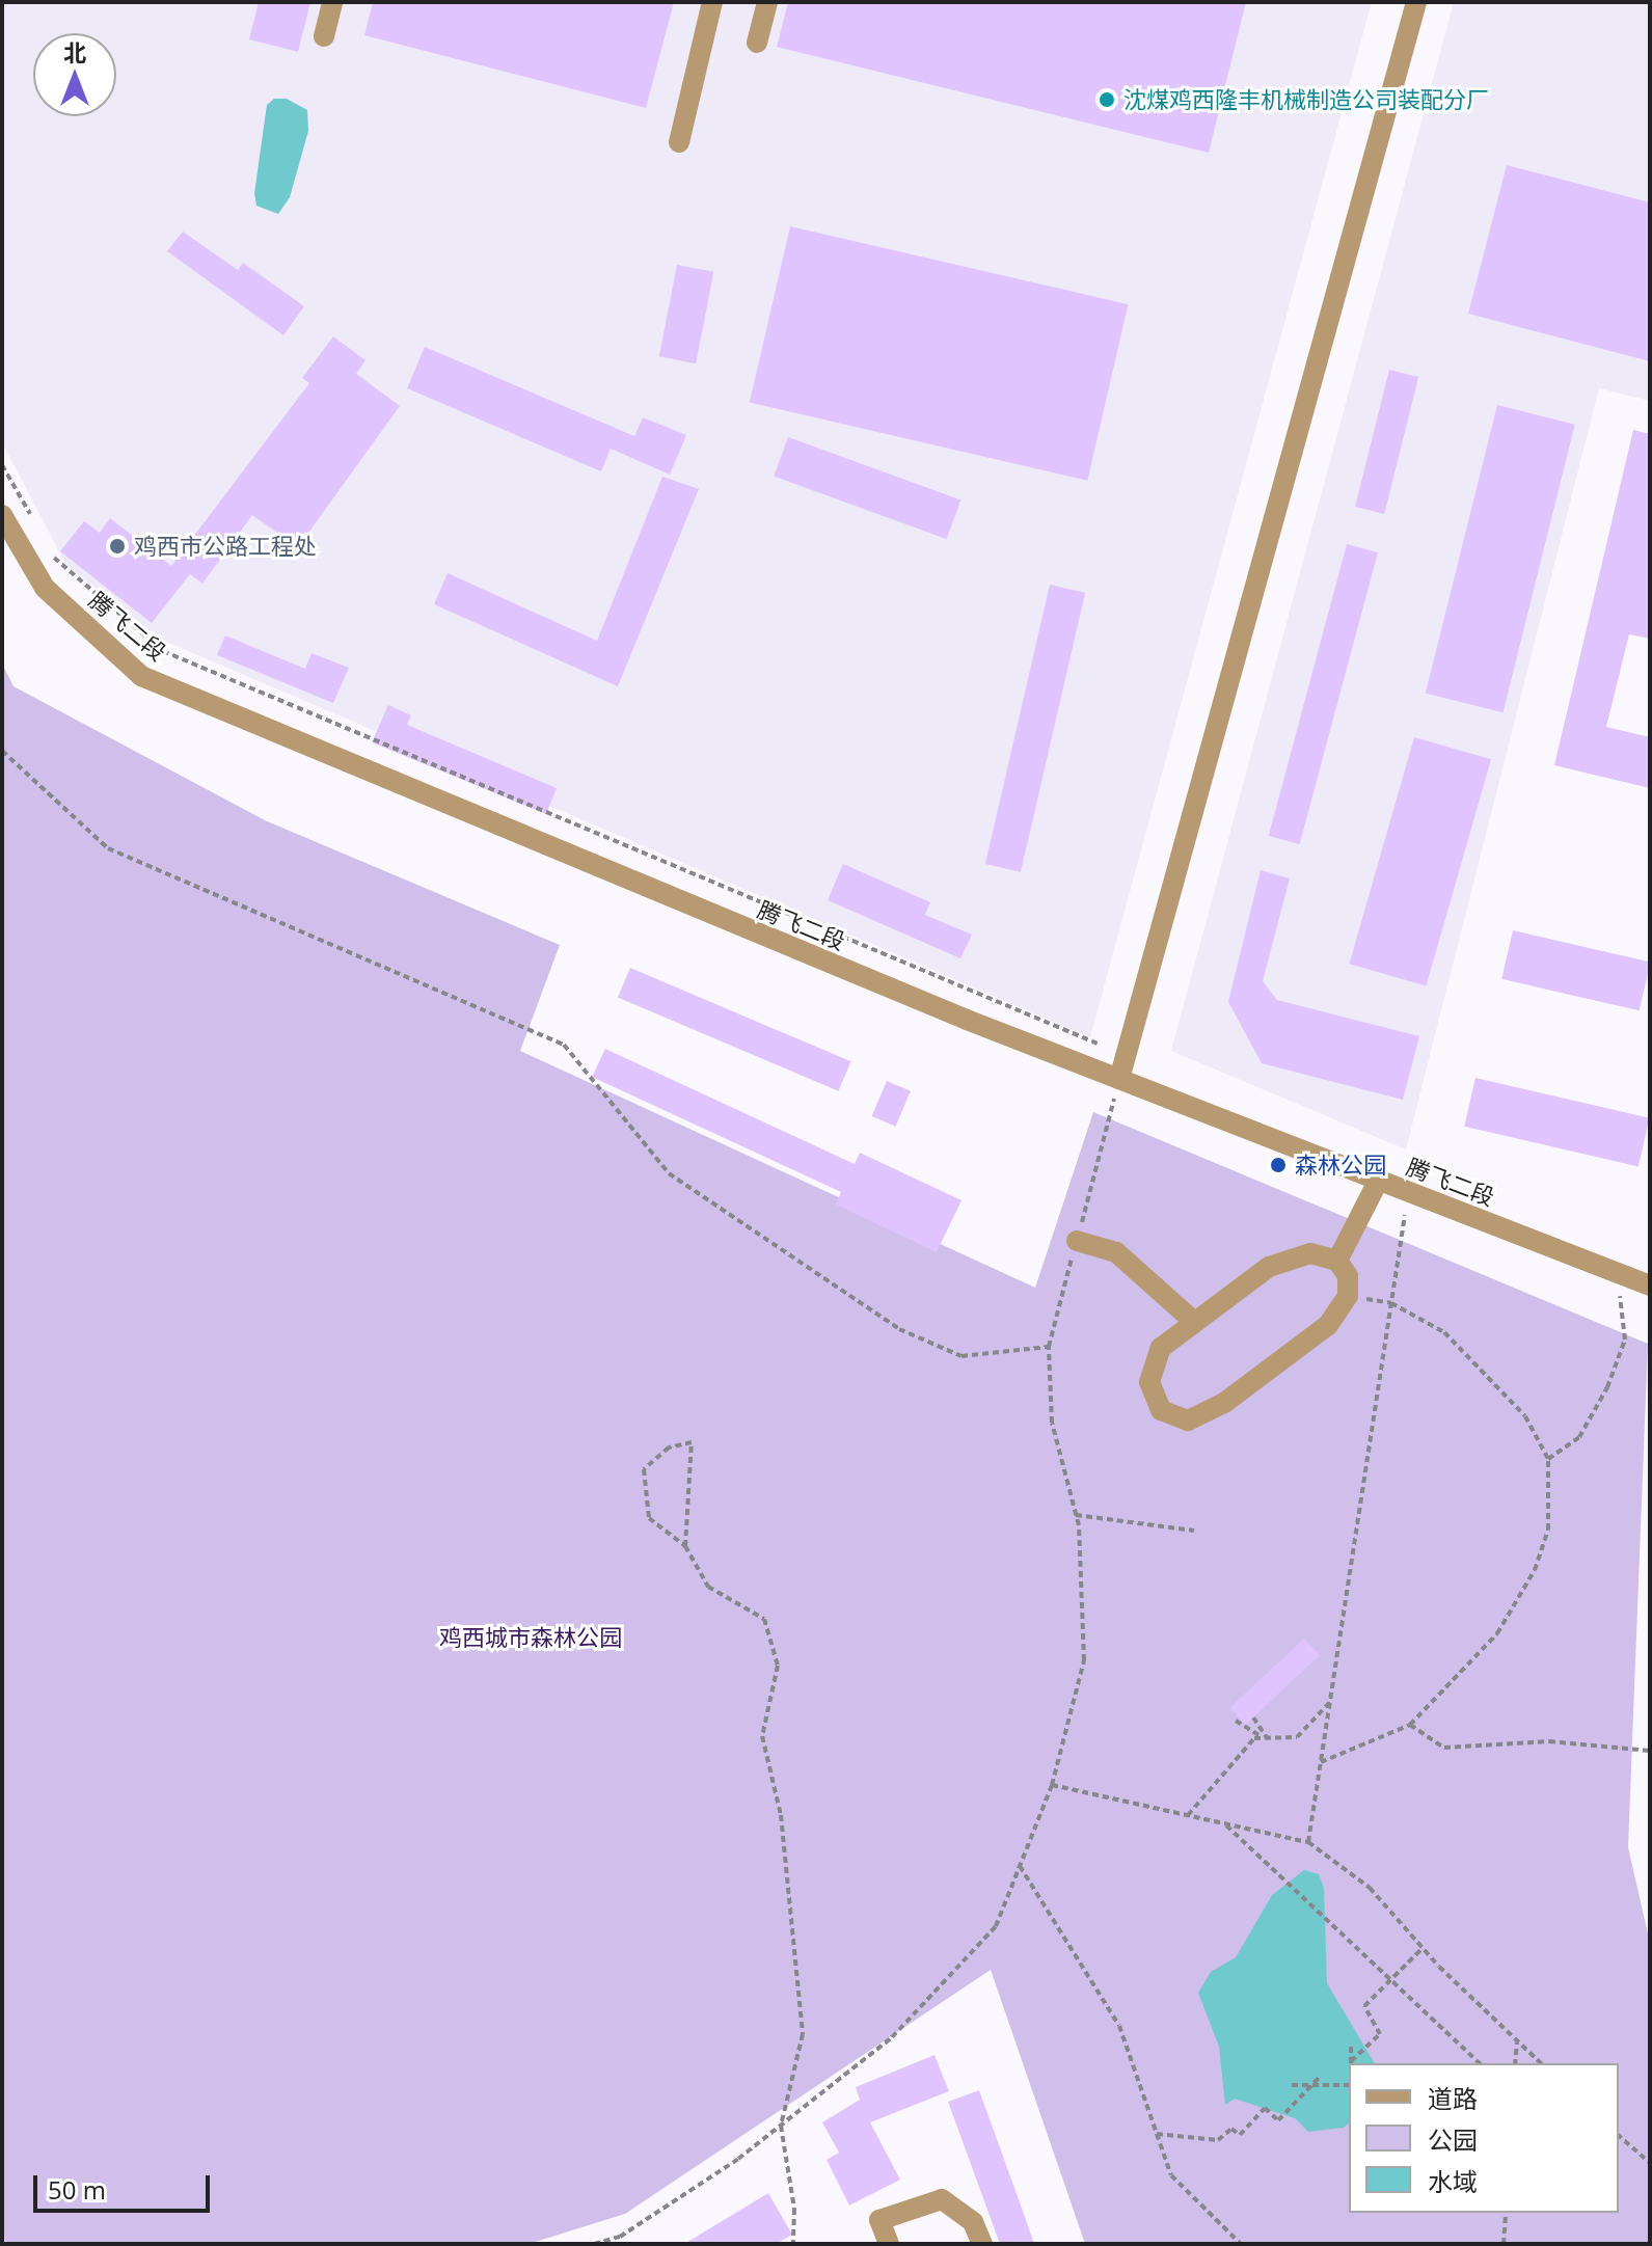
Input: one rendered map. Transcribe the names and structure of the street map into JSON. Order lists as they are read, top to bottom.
{
  "streets": {
    "street": ["腾飞二段"]
  },
  "parks": ["鸡西城市森林公园"],
  "places": ["沈煤鸡西隆丰机械制造公司装配分厂", "鸡西市公路工程处", "森林公园"],
  "legend": ["道路", "公园", "水域"],
  "scale_bar": "50 m",
  "north": "top"
}
